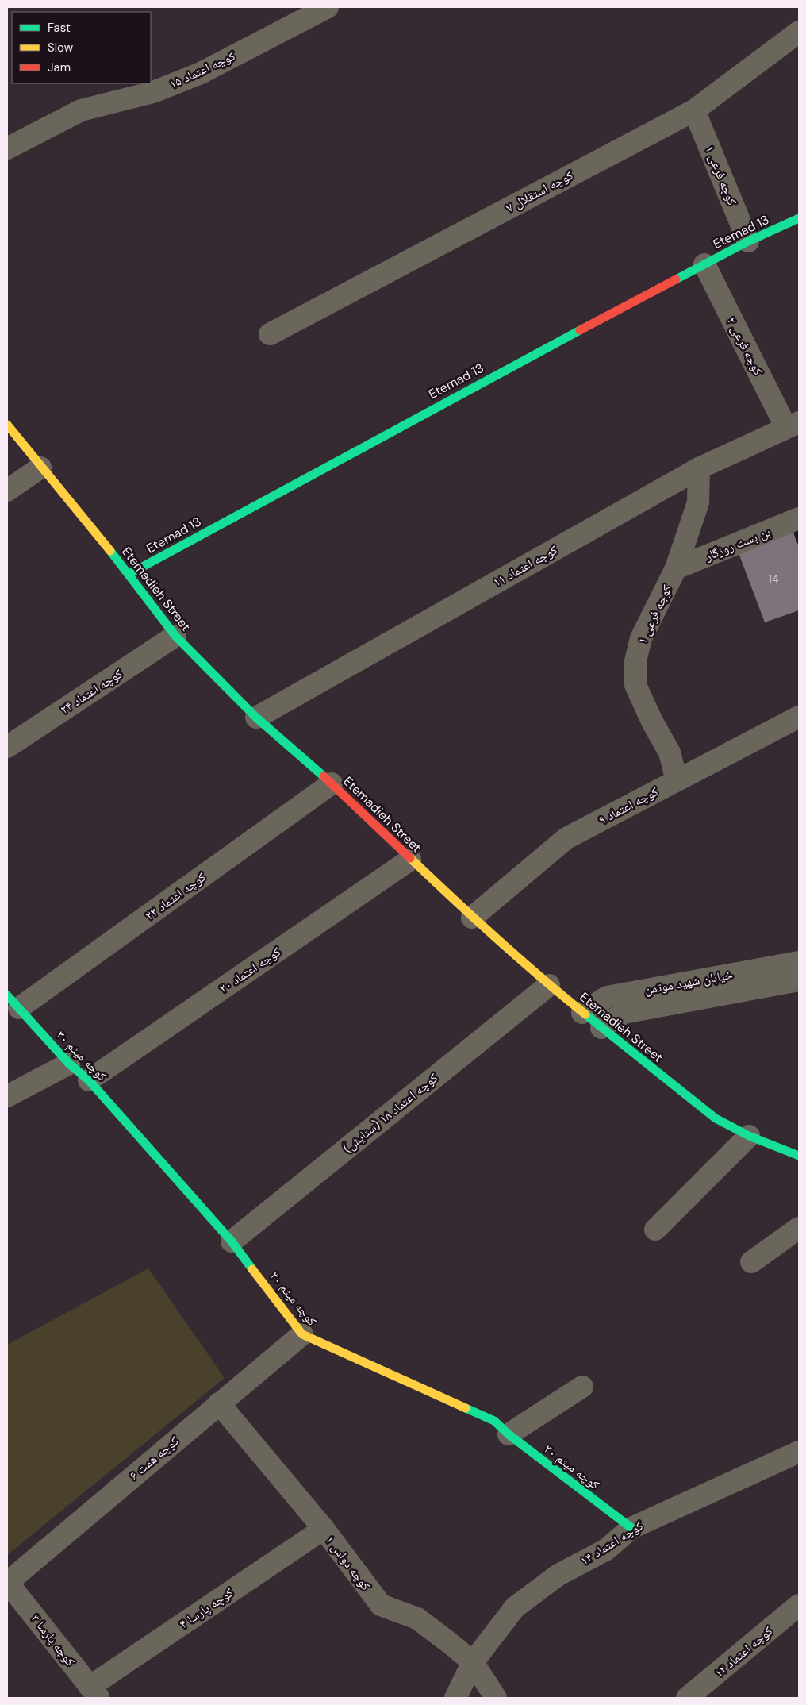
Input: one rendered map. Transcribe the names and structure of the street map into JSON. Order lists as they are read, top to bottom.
{
  "streets": {
    "street": [
      "کوچه اعتماد ۱۵",
      "کوچه فرعی ۱",
      "کوچه استقلال ۷",
      "Etemad 13",
      "کوچه فرعی ۲",
      "بن بست روزگار",
      "کوچه اعتماد ۱۱",
      "Etemadieh Street",
      "کوچه اعتماد ۲۴",
      "کوچه اعتماد ۹",
      "کوچه اعتماد ۲۲",
      "کوچه اعتماد ۲۰",
      "خیابان شهید موتمن",
      "کوچه میثم ۳۰",
      "کوچه اعتماد ۱۸ (ستایش)",
      "کوچه همت ۶",
      "کوچه اعتماد ۱۴",
      "کوچه دواس ۱",
      "کوچه پارسا ۴",
      "کوچه پارسا ۳",
      "کوچه اعتماد ۱۲"
    ]
  },
  "crossings": [
    ["کوچه فرعی ۱", "کوچه استقلال ۷"],
    ["کوچه فرعی ۱", "Etemad 13"],
    ["کوچه فرعی ۱", "بن بست روزگار"],
    ["کوچه فرعی ۱", "کوچه اعتماد ۱۱"],
    ["کوچه فرعی ۱", "کوچه اعتماد ۹"],
    ["Etemad 13", "کوچه فرعی ۲"],
    ["Etemad 13", "Etemadieh Street"],
    ["کوچه فرعی ۲", "کوچه اعتماد ۱۱"],
    ["کوچه اعتماد ۱۱", "Etemadieh Street"],
    ["Etemadieh Street", "کوچه اعتماد ۲۴"],
    ["Etemadieh Street", "کوچه اعتماد ۹"],
    ["Etemadieh Street", "کوچه اعتماد ۲۲"],
    ["Etemadieh Street", "کوچه اعتماد ۲۰"],
    ["Etemadieh Street", "خیابان شهید موتمن"],
    ["Etemadieh Street", "کوچه اعتماد ۱۸ (ستایش)"],
    ["کوچه اعتماد ۲۲", "کوچه میثم ۳۰"],
    ["کوچه اعتماد ۲۰", "کوچه میثم ۳۰"],
    ["کوچه میثم ۳۰", "کوچه اعتماد ۱۸ (ستایش)"],
    ["کوچه میثم ۳۰", "کوچه همت ۶"],
    ["کوچه میثم ۳۰", "کوچه اعتماد ۱۴"],
    ["کوچه همت ۶", "کوچه دواس ۱"],
    ["کوچه همت ۶", "کوچه پارسا ۳"],
    ["کوچه اعتماد ۱۴", "کوچه دواس ۱"],
    ["کوچه دواس ۱", "کوچه پارسا ۴"],
    ["کوچه پارسا ۴", "کوچه پارسا ۳"]
  ],
  "house_numbers": ["14"],
  "legend": ["Fast", "Slow", "Jam"]
}
